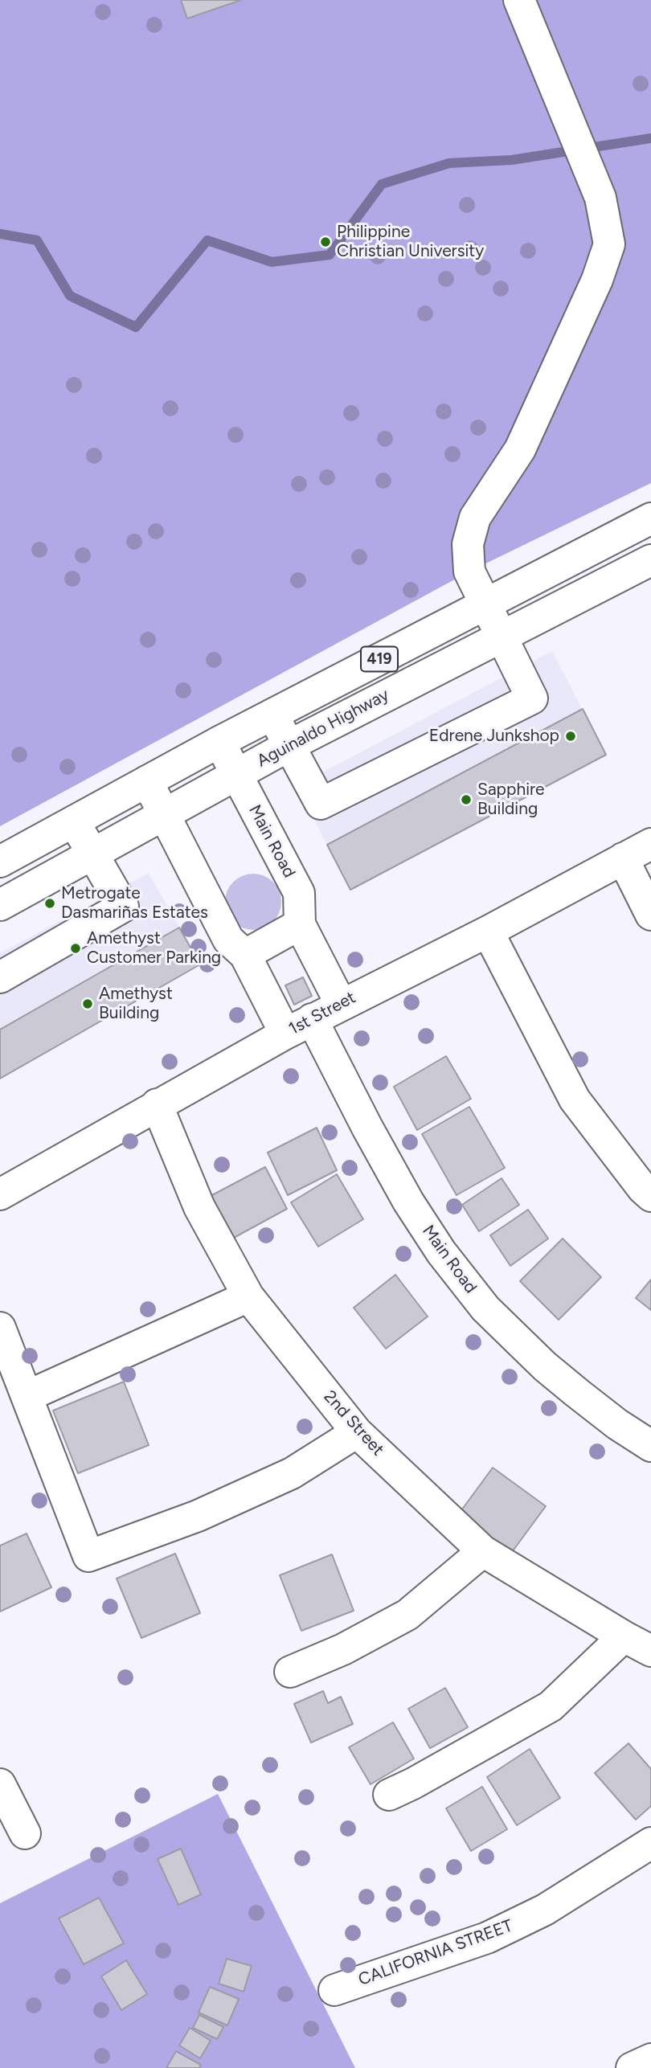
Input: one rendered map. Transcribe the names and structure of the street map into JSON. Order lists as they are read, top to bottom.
{
  "streets": {
    "street": [
      "419",
      "Aguinaldo Highway",
      "Main Road",
      "1st Street",
      "2nd Street",
      "CALIFORNIA STREET"
    ]
  },
  "crossings": [
    ["Aguinaldo Highway", "Main Road"],
    ["Main Road", "1st Street"],
    ["1st Street", "2nd Street"]
  ],
  "places": [
    "Philippine Christian University",
    "Edrene Junkshop",
    "Sapphire Building",
    "Metrogate Dasmariñas Estates",
    "Amethyst Customer Parking",
    "Amethyst Building"
  ]
}
